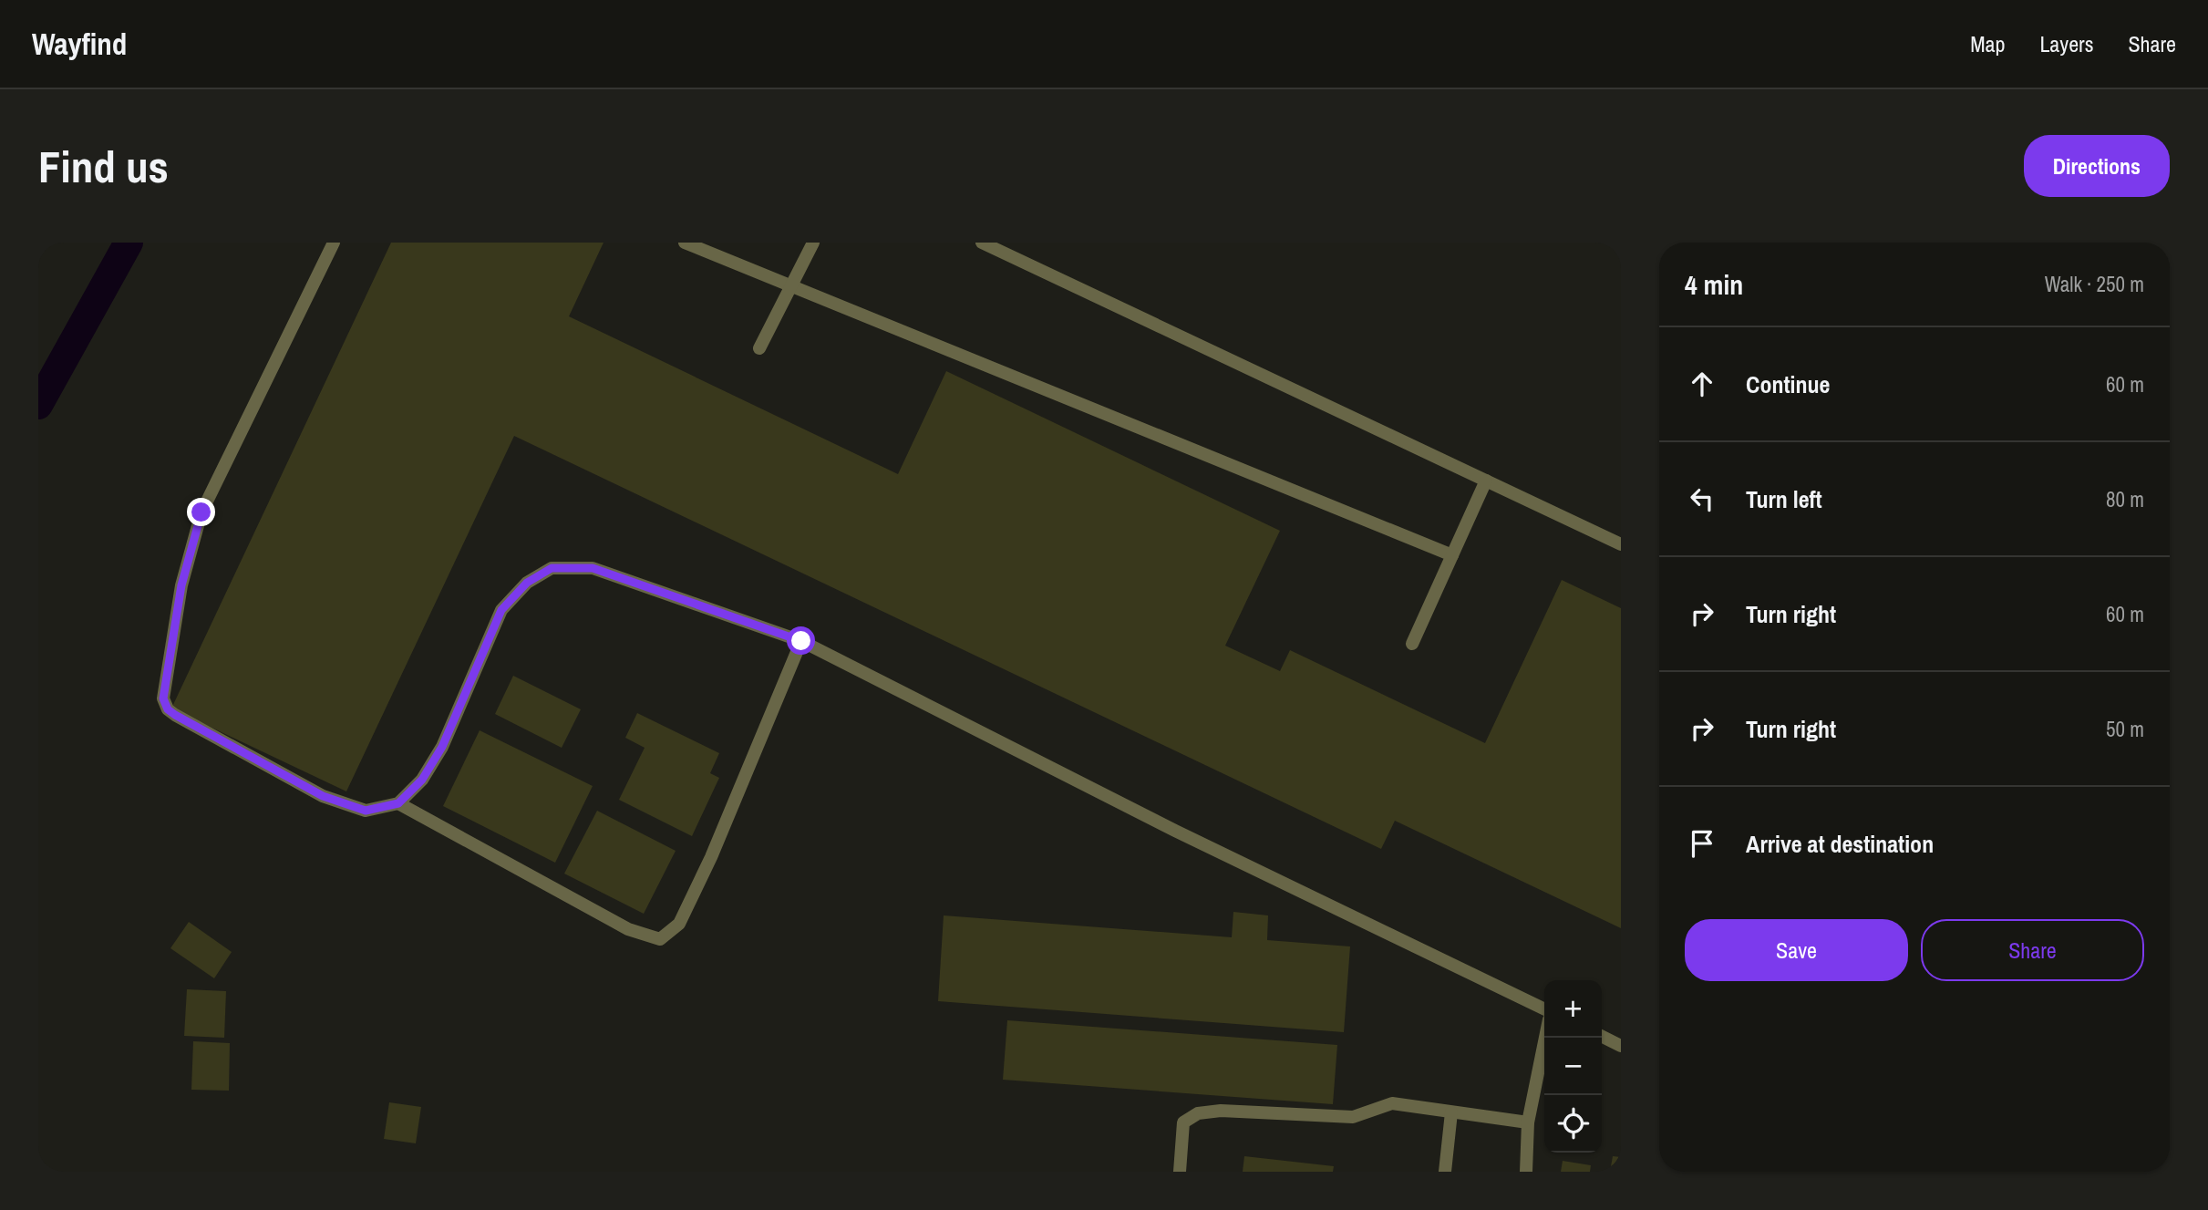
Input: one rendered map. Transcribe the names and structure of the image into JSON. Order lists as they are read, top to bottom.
{
  "page": {
    "header": "Wayfind",
    "nav": ["Map", "Layers", "Share"],
    "buttons": [
      "Directions",
      ["Save", "Share"]
    ],
    "title": "Find us",
    "heading": ["4 min", "Walk · 250 m"],
    "list": [
      ["Continue", "60 m"],
      ["Turn left", "80 m"],
      ["Turn right", "60 m"],
      ["Turn right", "50 m"],
      "Arrive at destination"
    ],
    "map_buttons": ["+", "−"]
  }
}
